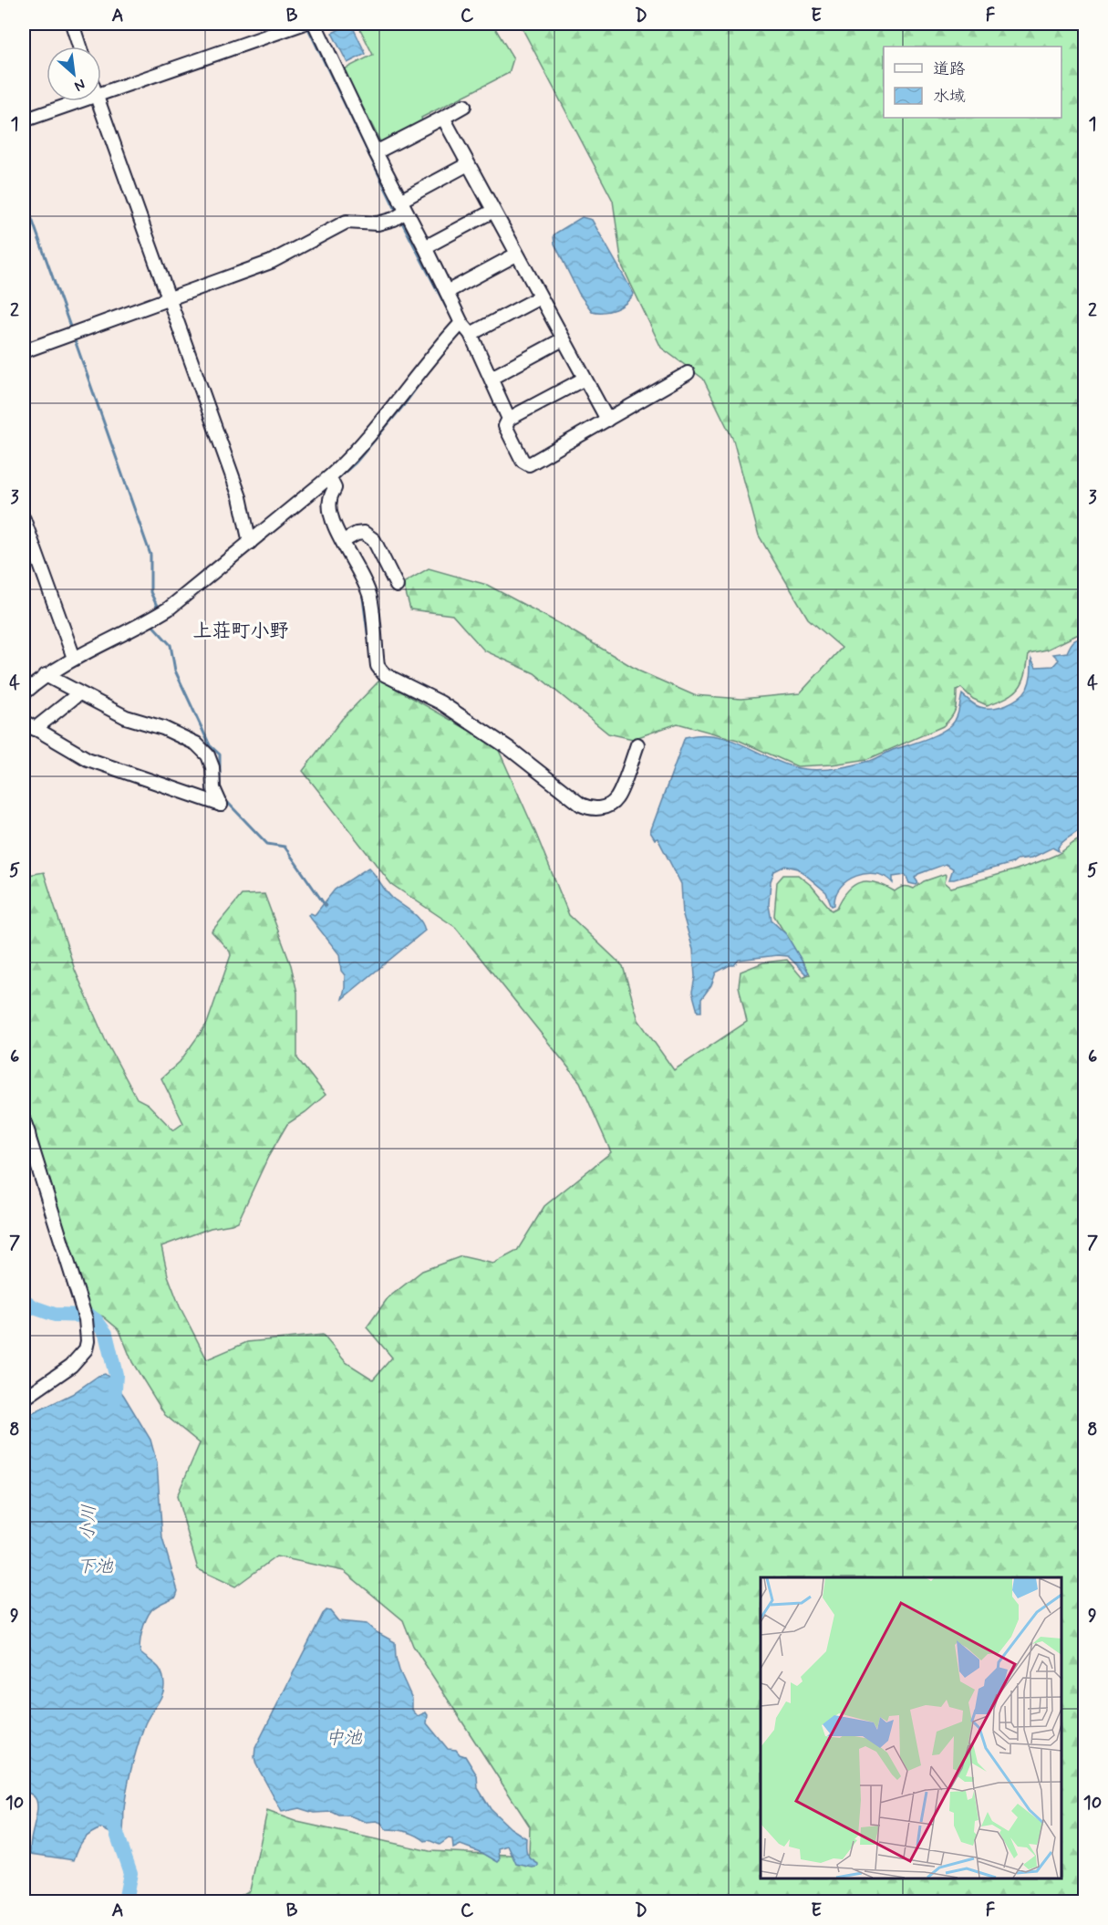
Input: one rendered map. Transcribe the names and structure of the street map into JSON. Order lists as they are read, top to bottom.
{
  "districts": ["上荘町小野"],
  "water": ["小川", "下池", "中池"],
  "legend": ["道路", "水域"],
  "north": "bottom right",
  "grid": {
    "columns": [
      "A",
      "B",
      "C",
      "D",
      "E",
      "F"
    ],
    "rows": [
      "1",
      "2",
      "3",
      "4",
      "5",
      "6",
      "7",
      "8",
      "9",
      "10"
    ]
  }
}
